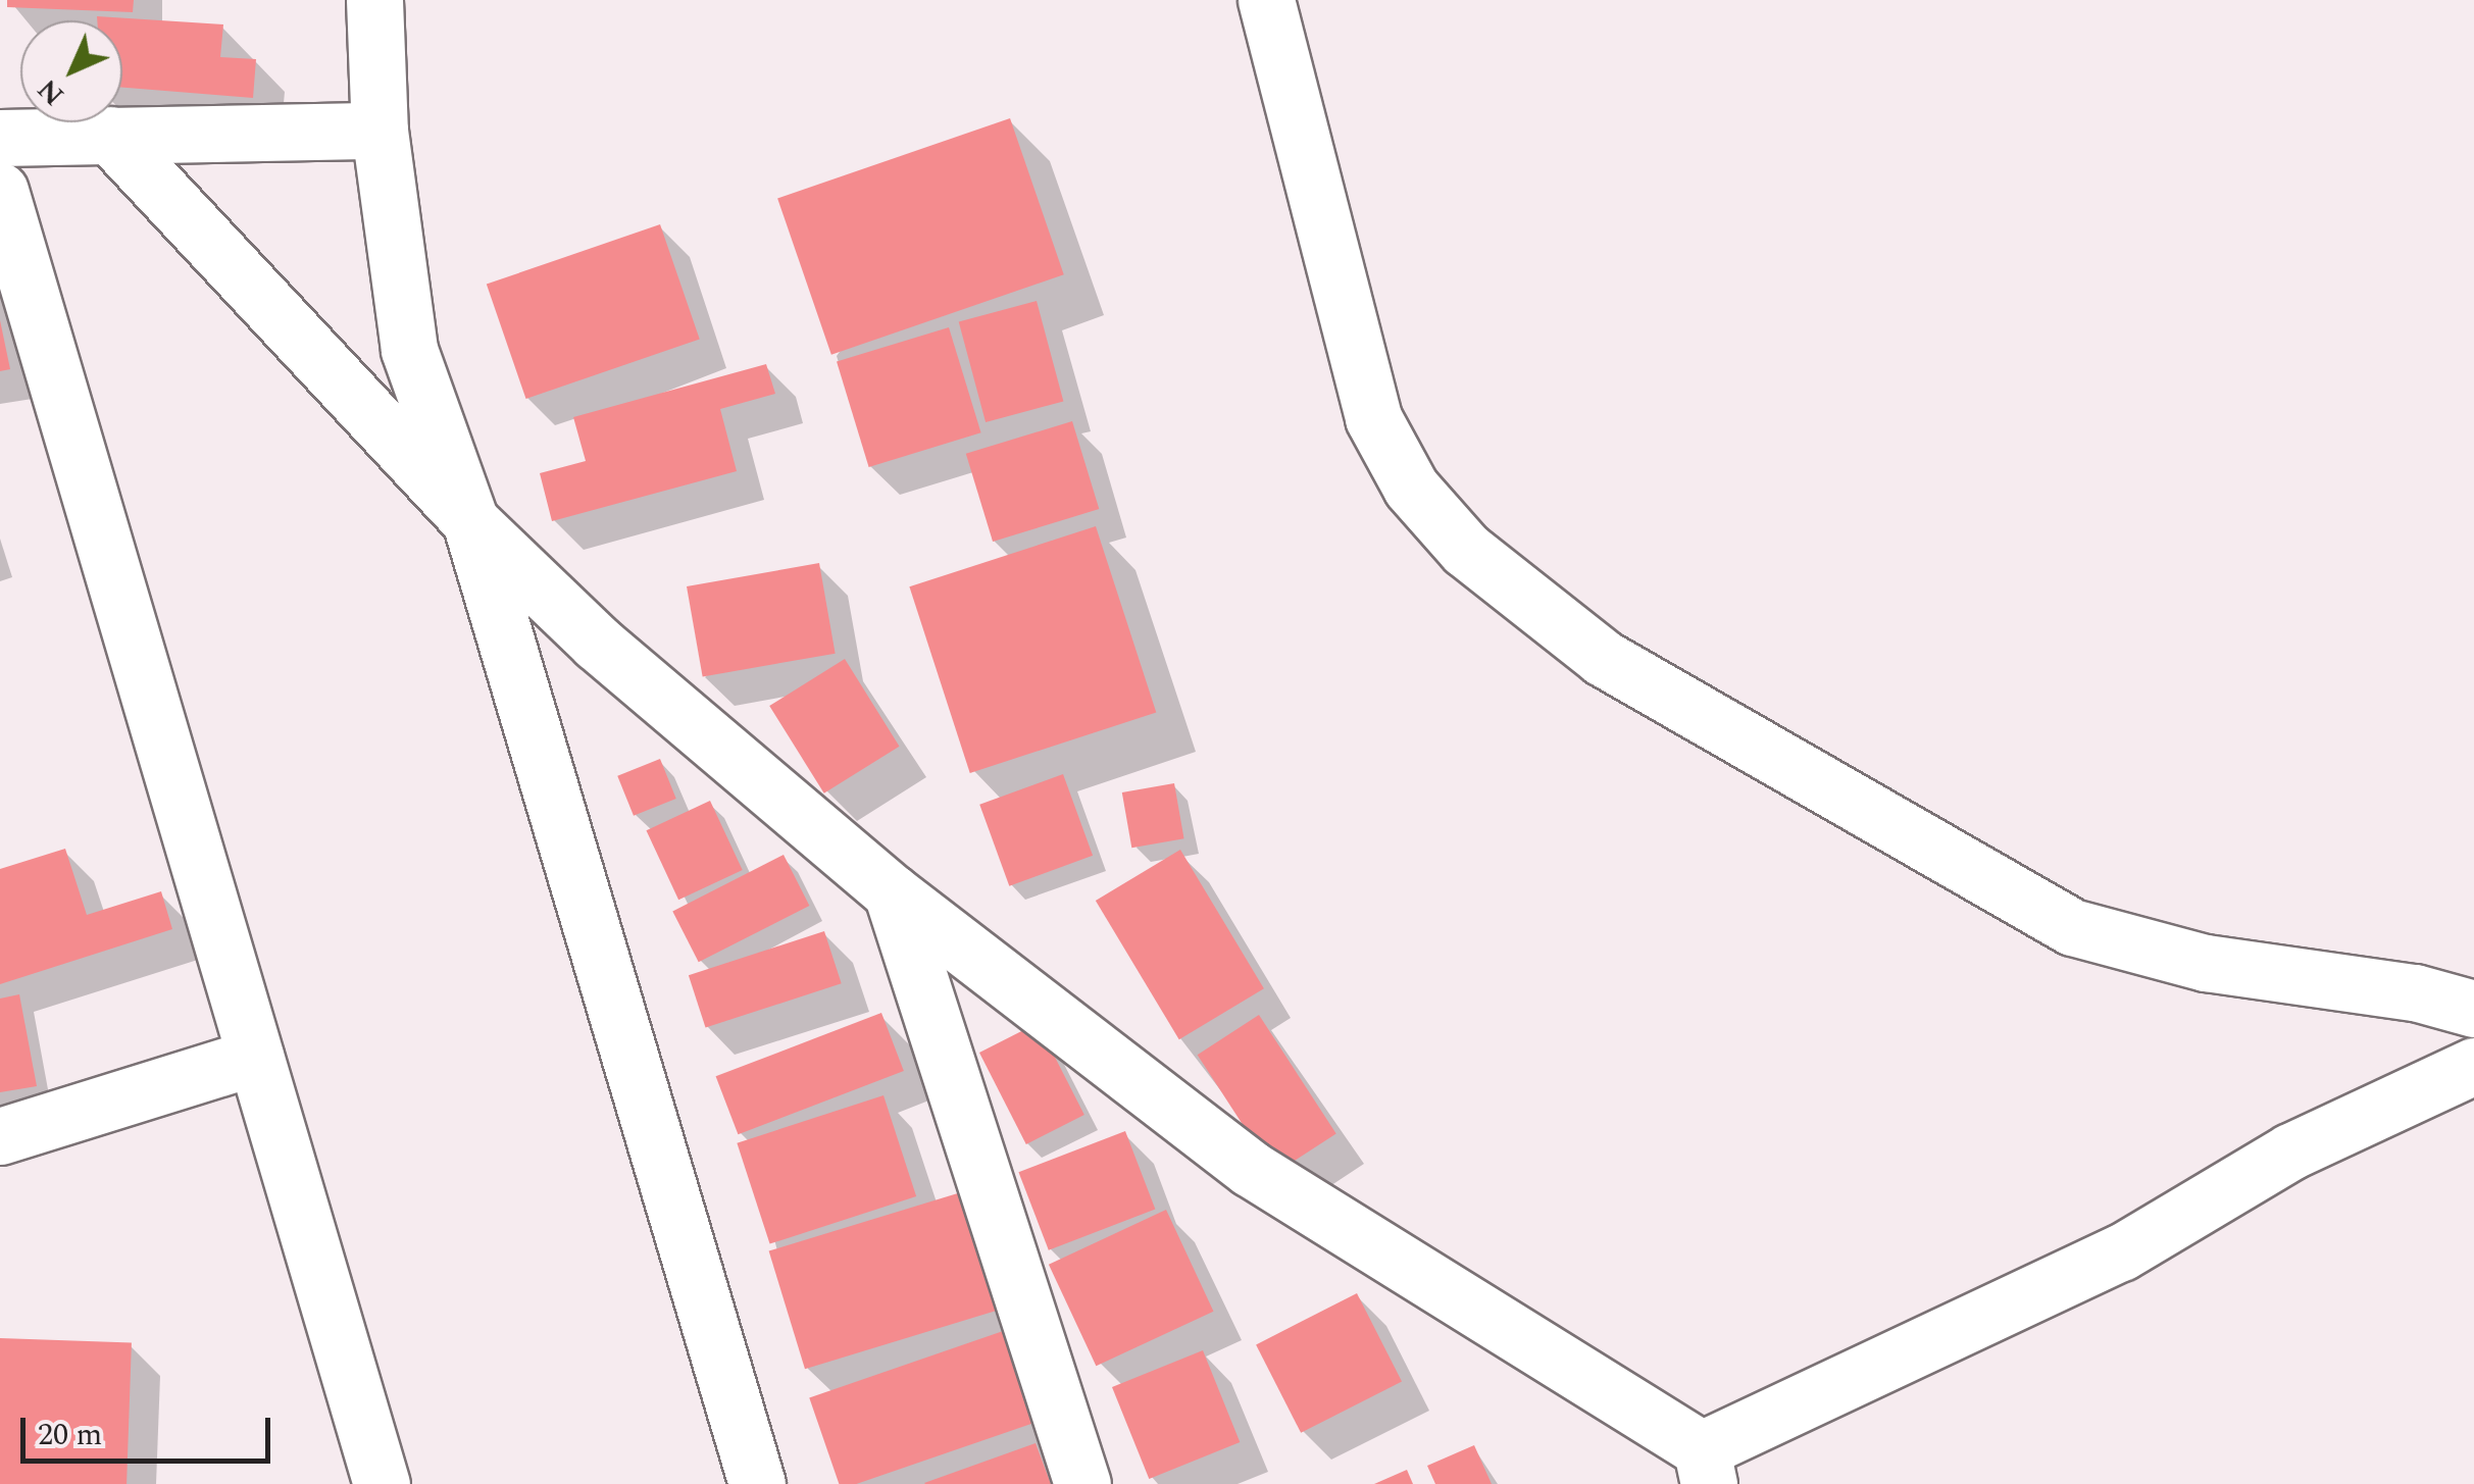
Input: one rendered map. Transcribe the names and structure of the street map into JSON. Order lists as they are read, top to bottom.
{
  "scale_bar": "20 m",
  "north": "bottom left"
}
